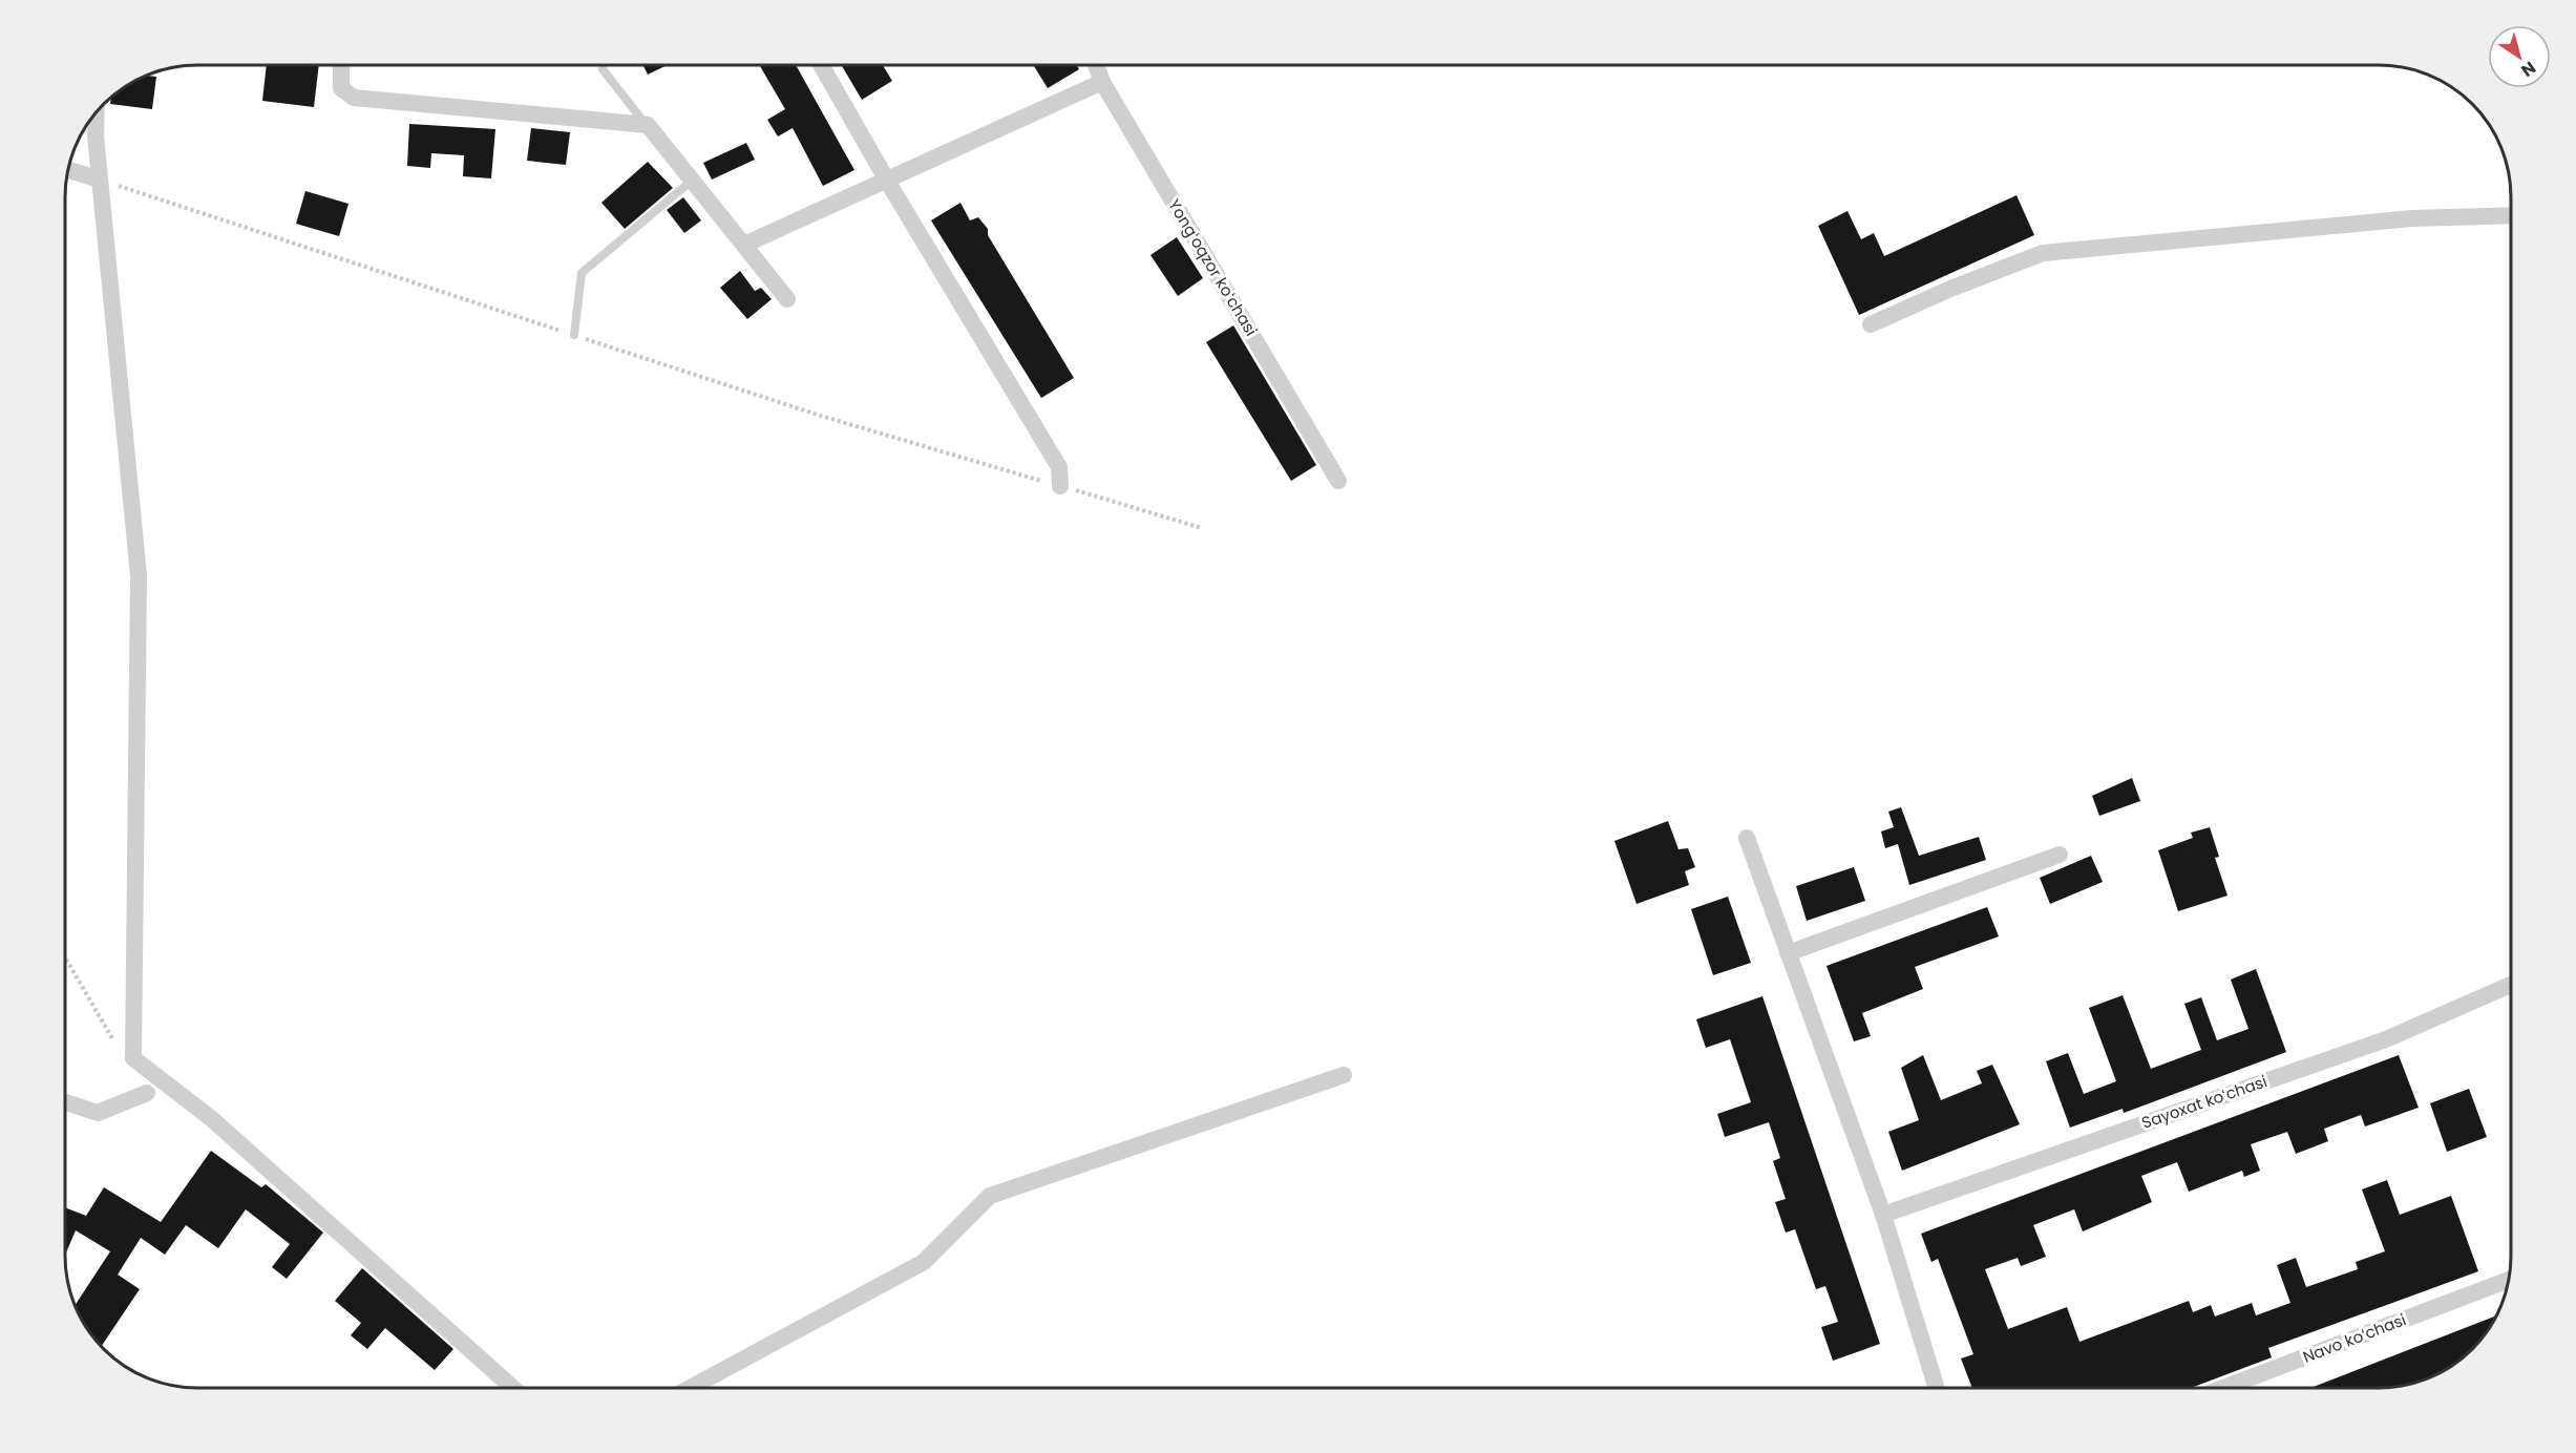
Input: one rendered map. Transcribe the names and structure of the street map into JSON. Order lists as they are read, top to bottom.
{
  "streets": {
    "street": ["Yongʻoqzor koʻchasi", "Sayoxat koʻchasi", "Navo koʻchasi"]
  },
  "north": "bottom right"
}
